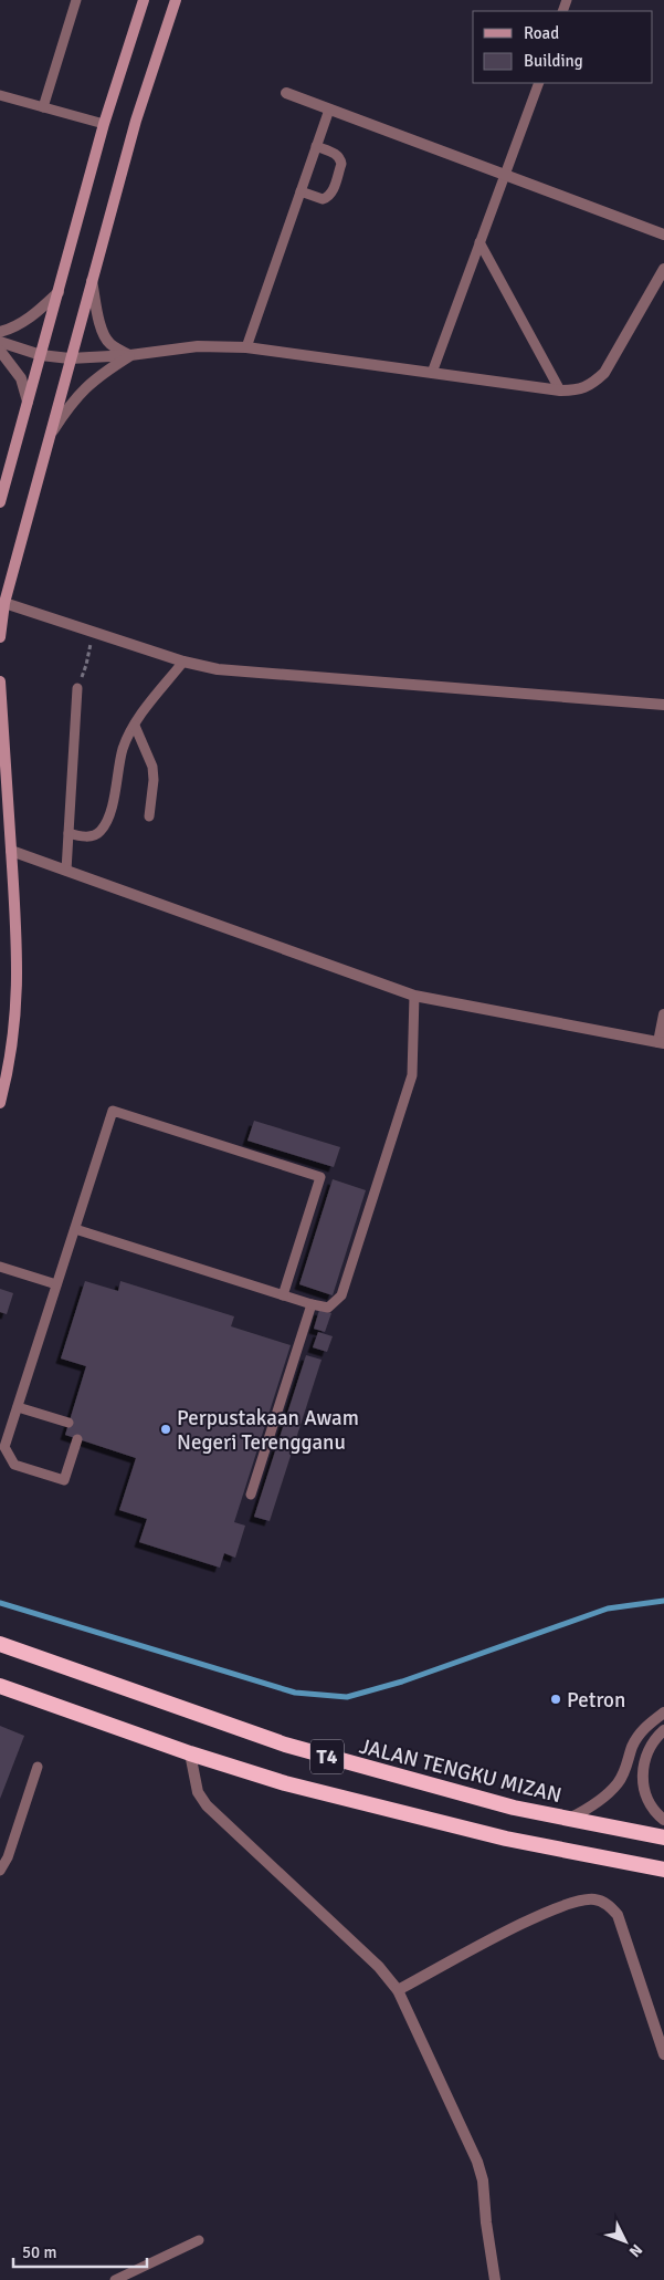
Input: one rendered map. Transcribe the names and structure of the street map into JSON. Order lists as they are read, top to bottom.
{
  "streets": {
    "highway": ["T4", "JALAN TENGKU MIZAN"]
  },
  "places": ["Perpustakaan Awam Negeri Terengganu", "Petron"],
  "legend": ["Road", "Building"],
  "scale_bar": "50 m",
  "north": "bottom right"
}
